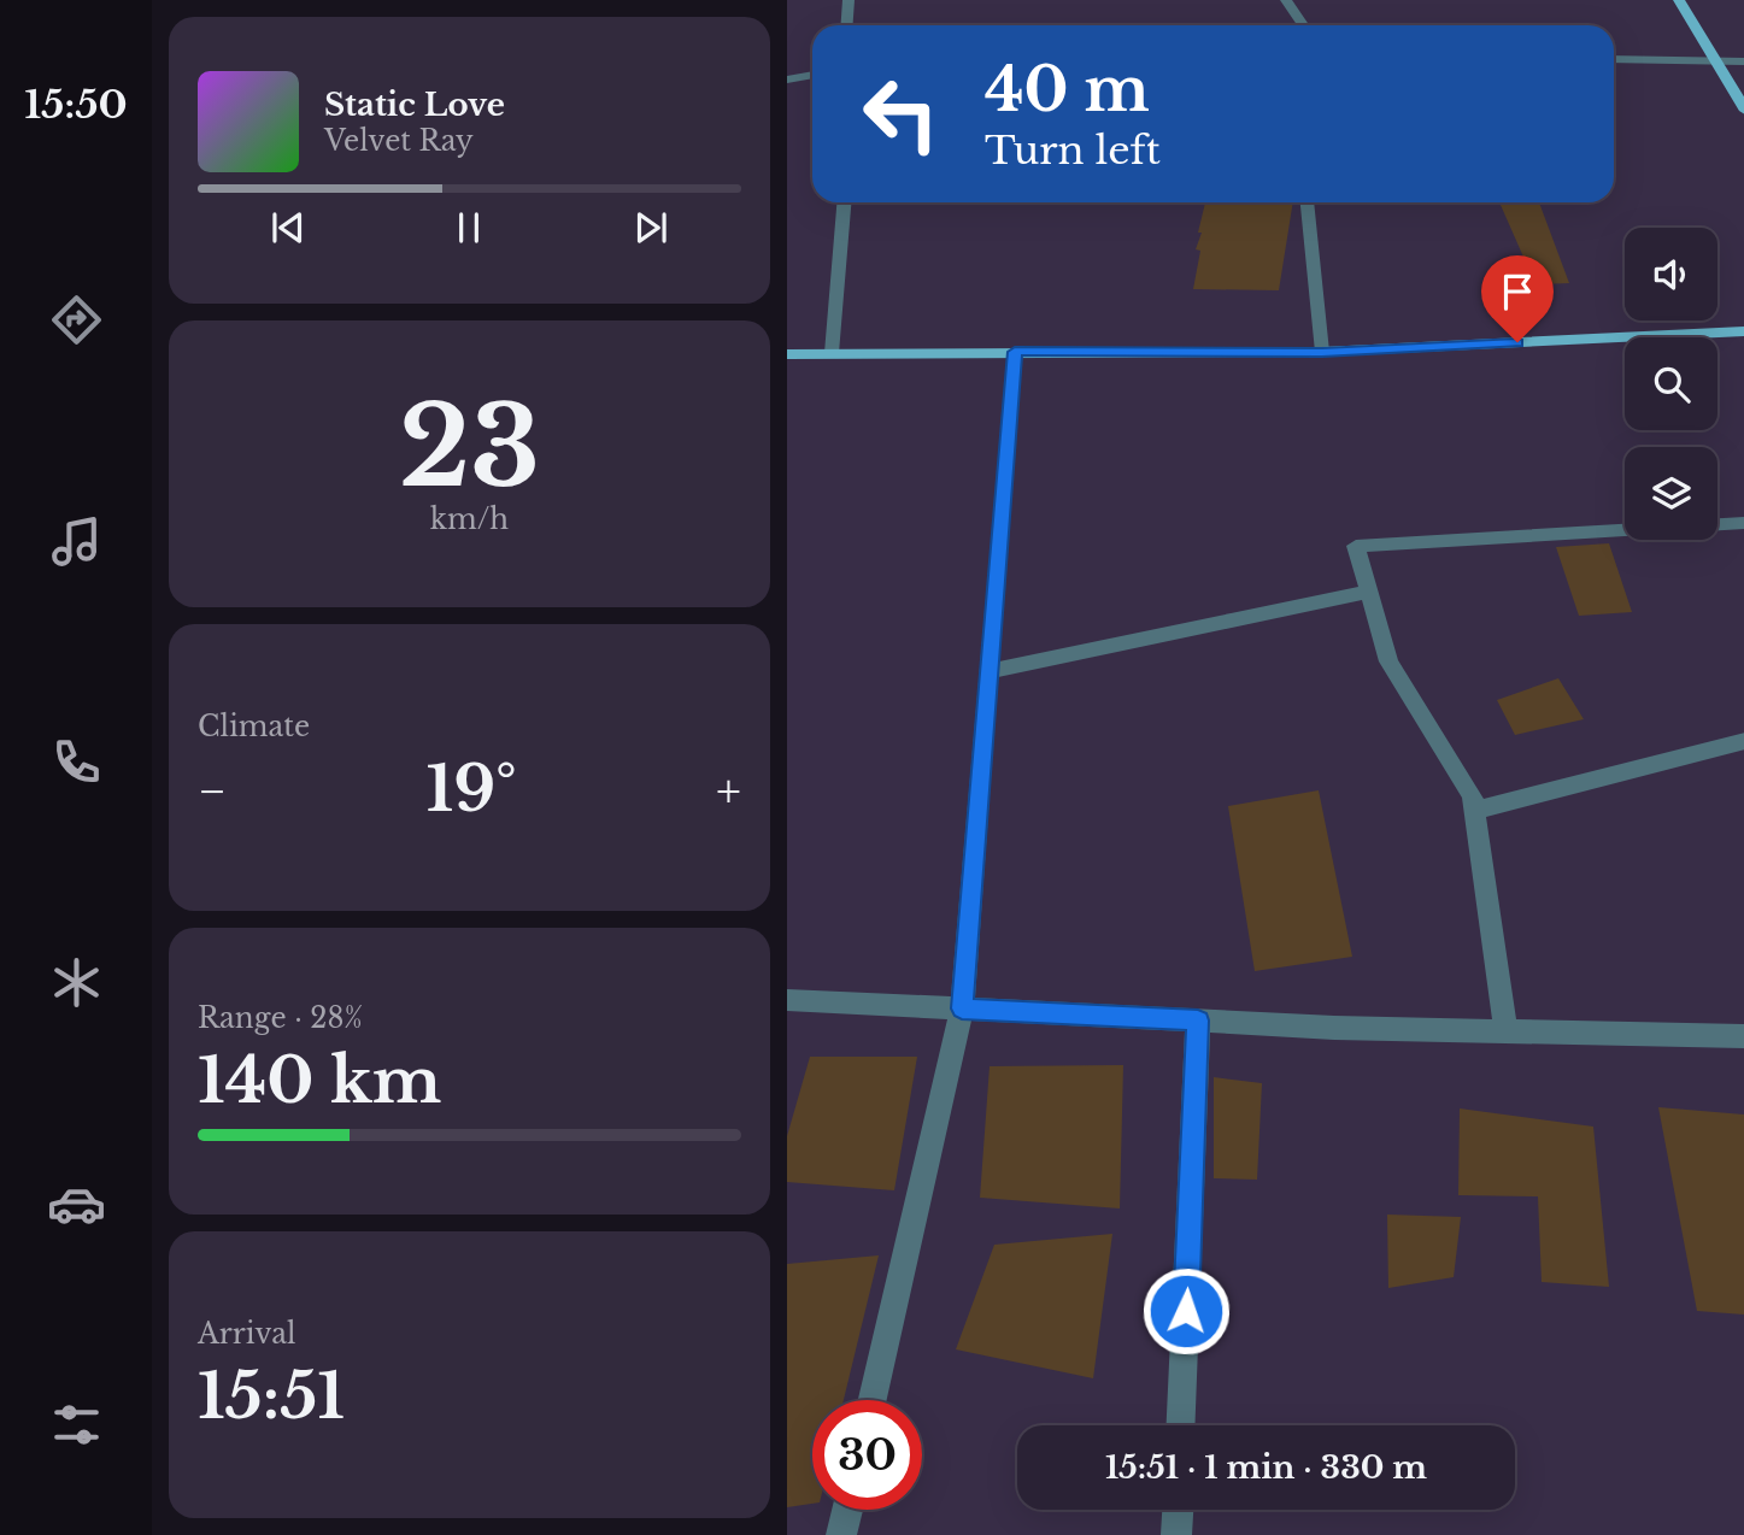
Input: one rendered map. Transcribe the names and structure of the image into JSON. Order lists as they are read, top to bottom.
{
  "page": {
    "tabs": "15:50",
    "turn": ["40 m", "Turn left"],
    "song": ["Static Love", "Velvet Ray"],
    "tile": [
      ["23", "km/h"],
      "Climate",
      ["Range · 28%", "140 km"],
      ["Arrival", "15:51"]
    ],
    "heat": ["−", "19°", "+"],
    "limit": "30",
    "trip": "15:51 · 1 min · 330 m"
  }
}
